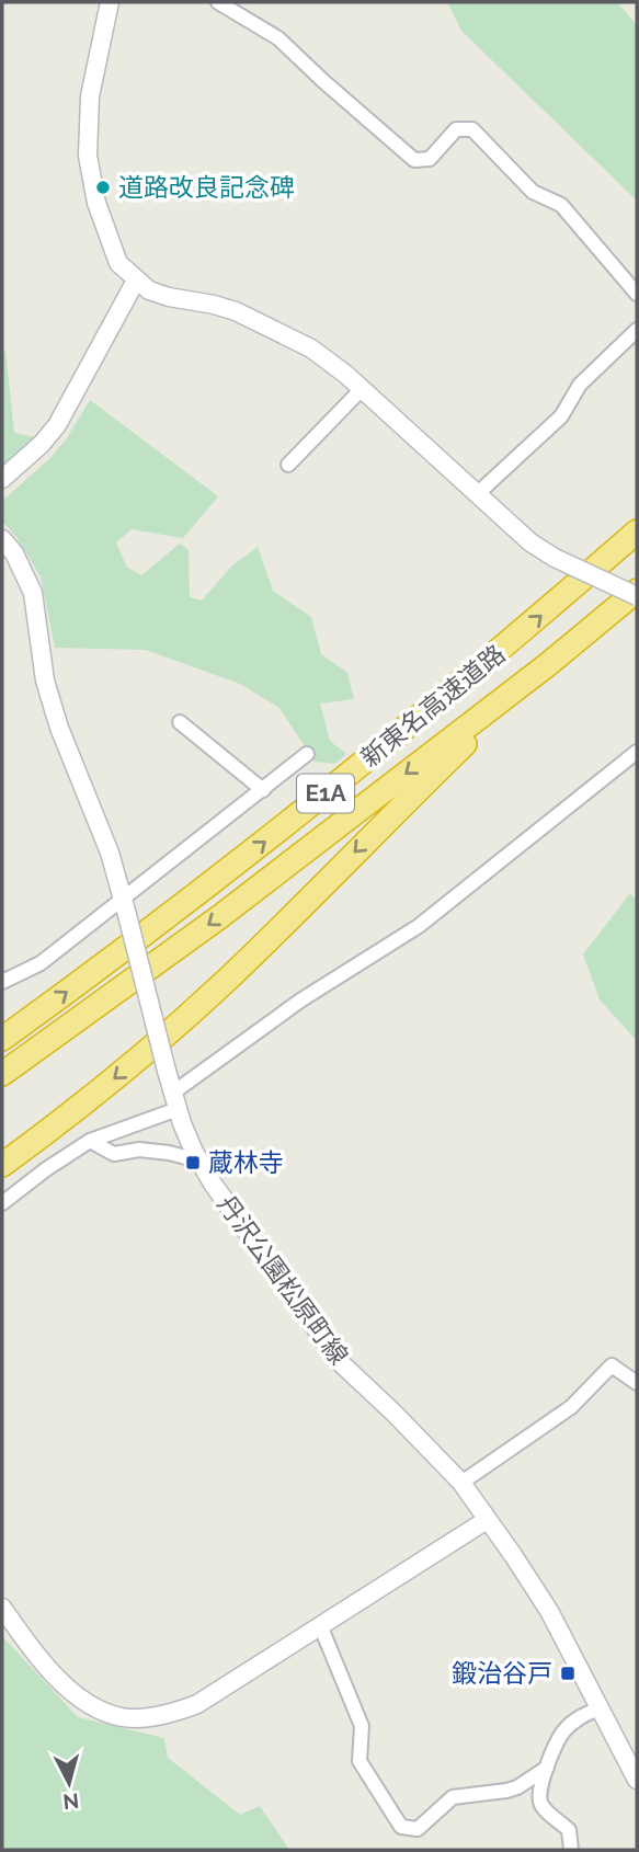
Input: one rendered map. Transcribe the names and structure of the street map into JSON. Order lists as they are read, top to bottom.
{
  "streets": {
    "highway": ["新東名高速道路", "E1A"],
    "street": ["丹沢公園松原町線"]
  },
  "places": {
    "other": ["道路改良記念碑"],
    "transit": ["蔵林寺", "鍛治谷戸"]
  },
  "north": "bottom"
}
